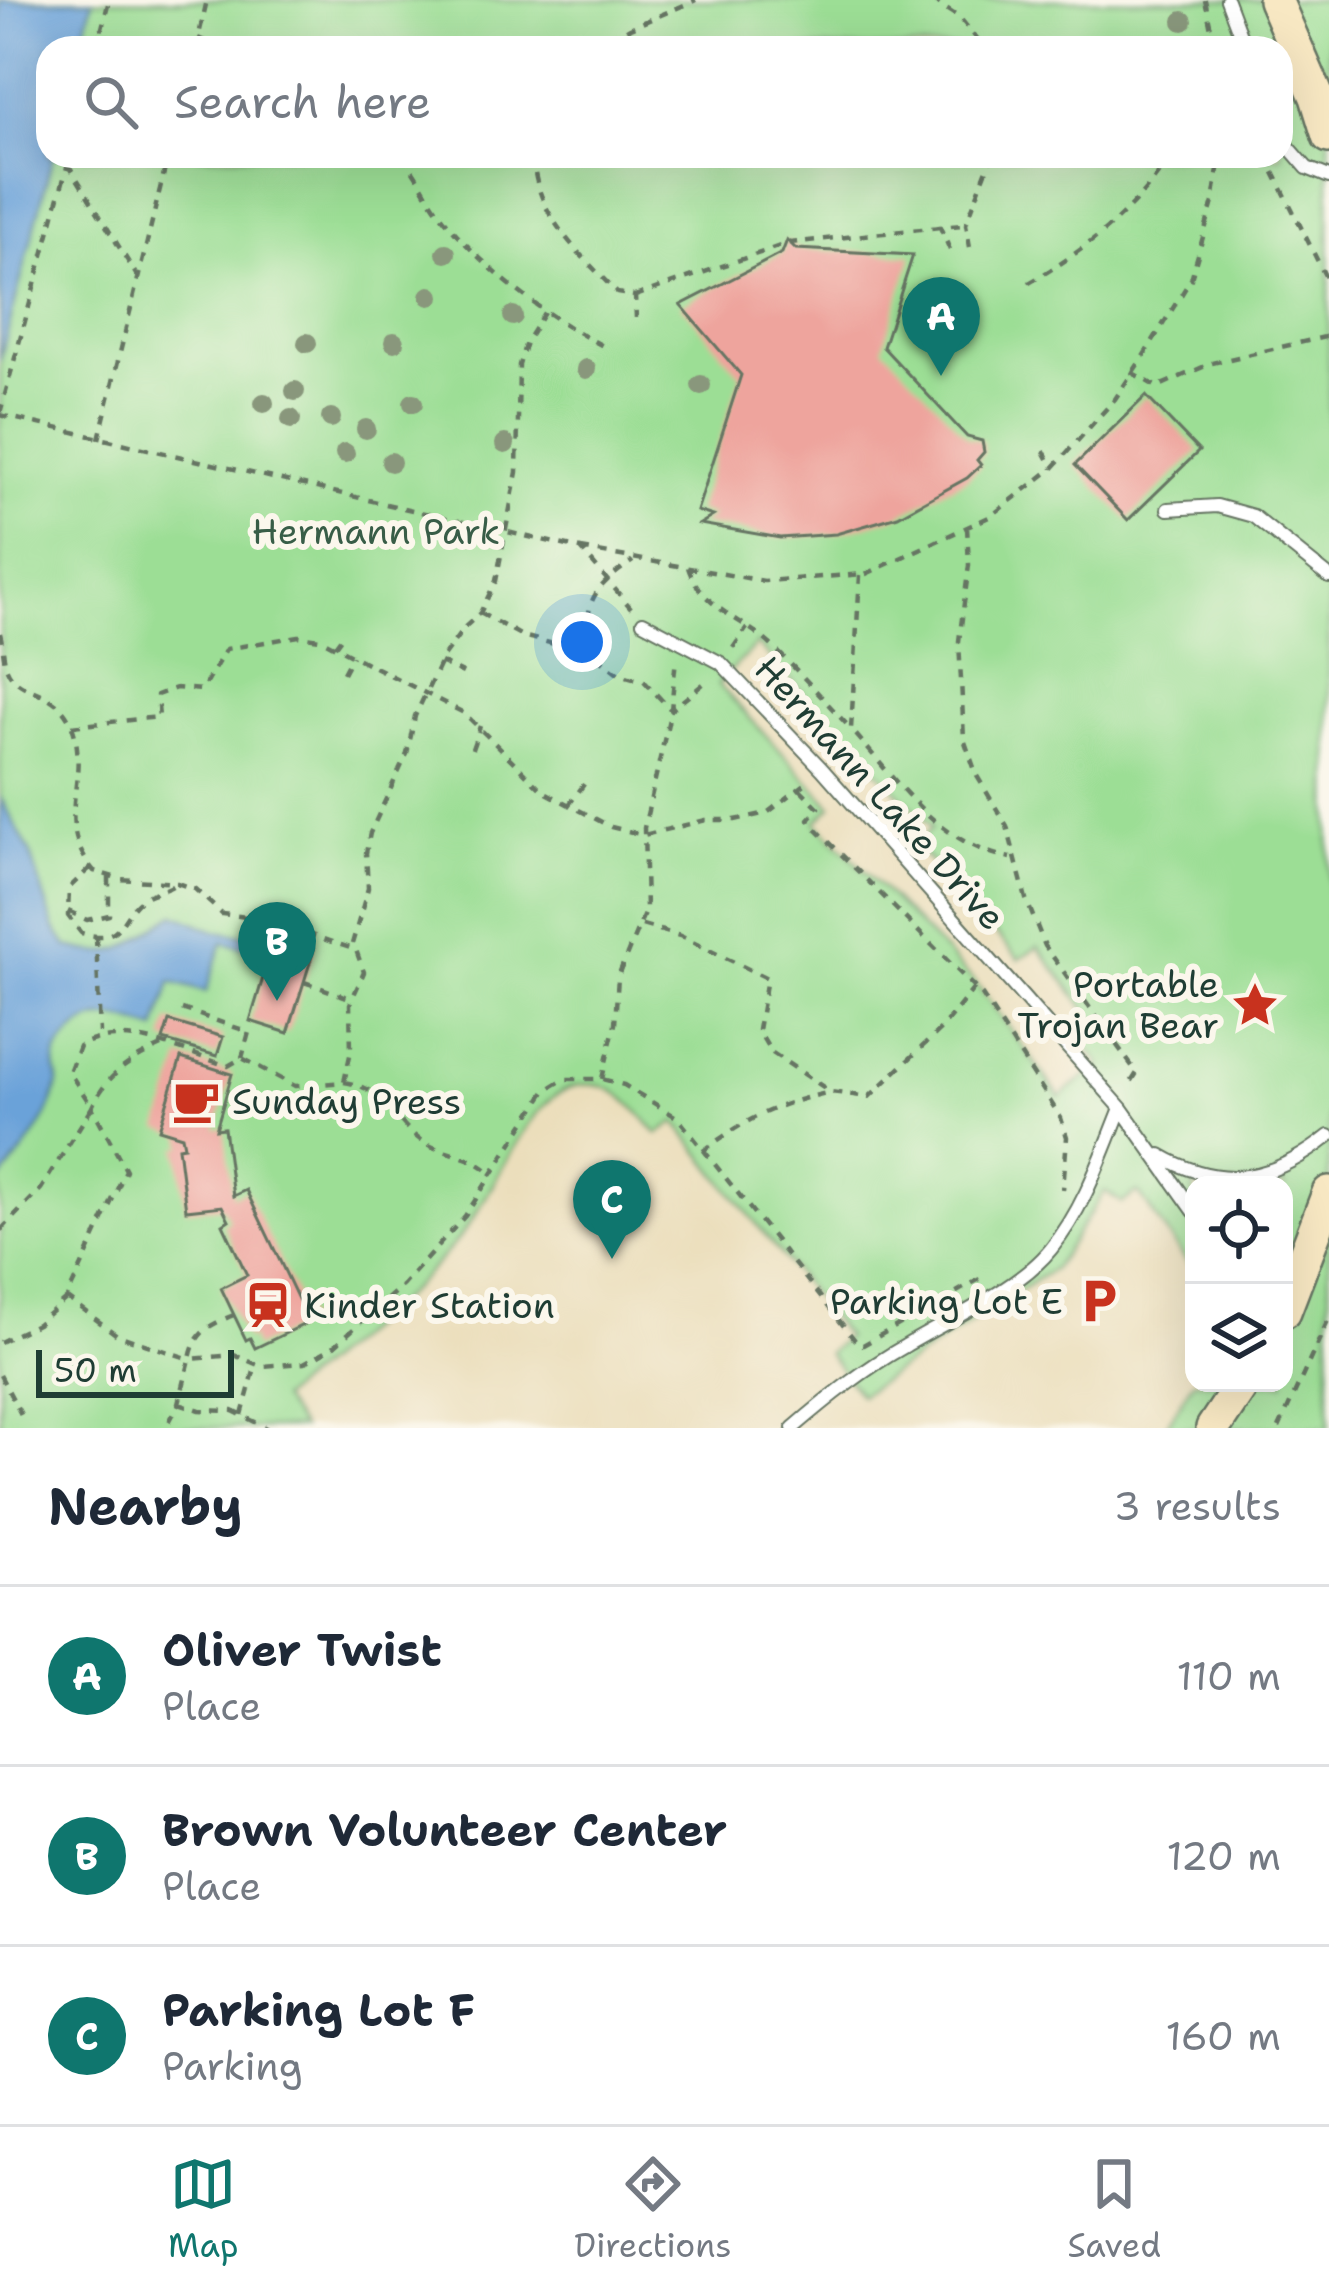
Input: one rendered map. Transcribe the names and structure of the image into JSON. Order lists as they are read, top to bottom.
{
  "streets": {
    "lane": ["Hermann Lake Drive"]
  },
  "parks": ["Hermann Park"],
  "places": {
    "place": ["Portable Trojan Bear"],
    "cafe": ["Sunday Press"],
    "parking": ["Parking Lot E"],
    "station": ["Kinder Station"]
  },
  "scale_bar": "50 m",
  "page": {
    "search": "Search here",
    "pins": ["A", "B", "C"],
    "scale": "50 m",
    "heading": ["Nearby", "3 results"],
    "list": [
      {
        "mark": "A",
        "name": "Oliver Twist",
        "note": "Place",
        "value": "110 m"
      },
      {
        "mark": "B",
        "name": "Brown Volunteer Center",
        "note": "Place",
        "value": "120 m"
      },
      {
        "mark": "C",
        "name": "Parking Lot F",
        "note": "Parking",
        "value": "160 m"
      }
    ],
    "nav": ["Map", "Directions", "Saved"]
  }
}
